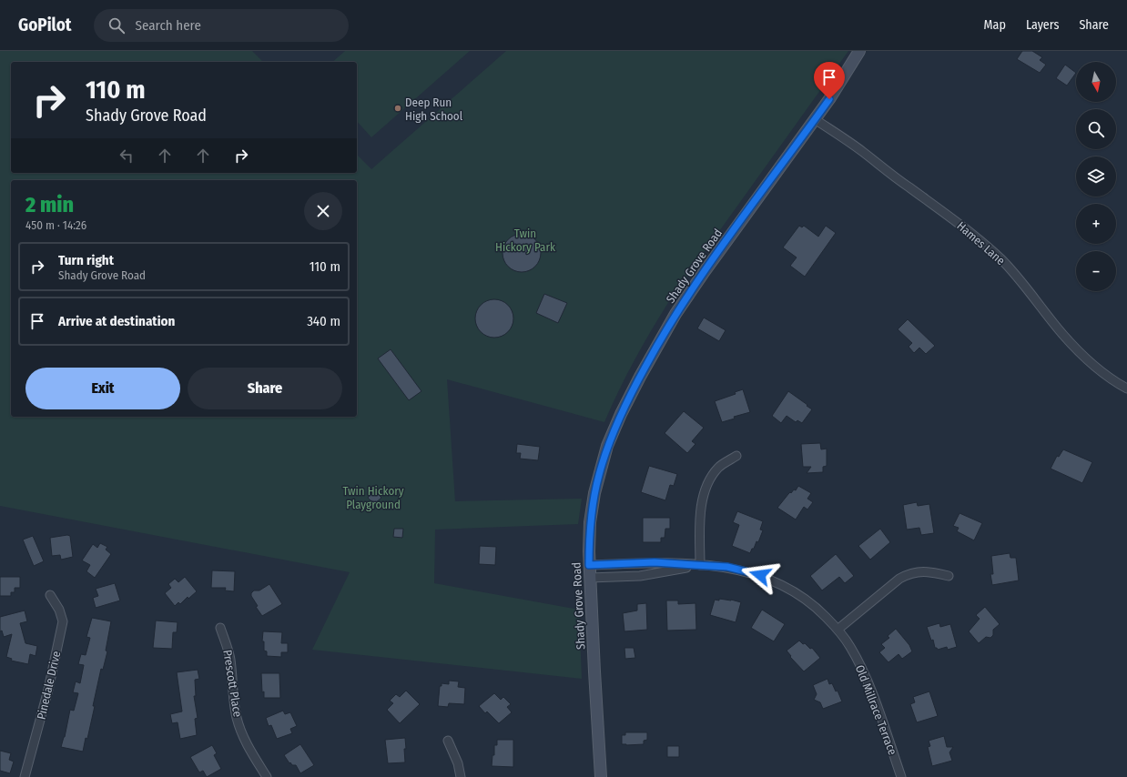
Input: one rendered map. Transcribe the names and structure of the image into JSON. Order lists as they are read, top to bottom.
{
  "streets": {
    "main road": ["Shady Grove Road"],
    "street": [
      "Hames Lane",
      "Prescott Place",
      "Pinedale Drive",
      "Old Millrace Terrace"
    ]
  },
  "crossings": [
    ["Hames Lane", "Shady Grove Road"],
    ["Shady Grove Road", "Old Millrace Terrace"]
  ],
  "parks": ["Twin Hickory Park", "Twin Hickory Playground"],
  "places": ["Deep Run High School"],
  "north": "bottom",
  "page": {
    "header": "GoPilot",
    "search": "Search here",
    "nav": ["Map", "Layers", "Share"],
    "map_buttons": ["+", "−"],
    "turn": ["110 m", "Shady Grove Road"],
    "heading": ["2 min", "450 m · 14:26"],
    "list": [
      {
        "name": "Turn right",
        "note": "Shady Grove Road",
        "value": "110 m"
      },
      {
        "name": "Arrive at destination",
        "value": "340 m"
      }
    ],
    "buttons": ["Exit", "Share"]
  }
}
